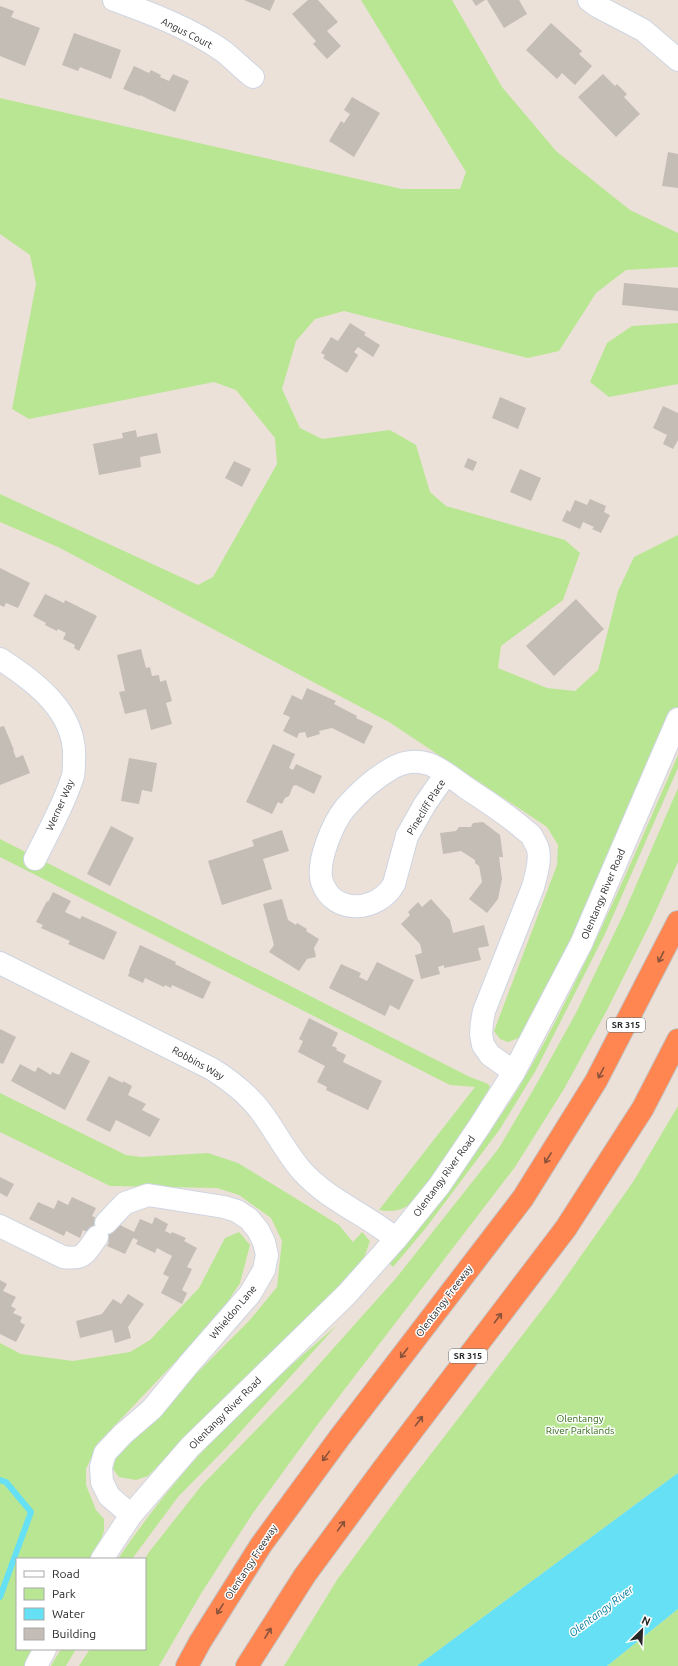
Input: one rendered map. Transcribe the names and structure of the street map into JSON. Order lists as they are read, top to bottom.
{
  "streets": {
    "highway": ["SR 315", "Olentangy Freeway"],
    "street": [
      "Angus Court",
      "Werner Way",
      "Pinecliff Place",
      "Olentangy River Road",
      "Robbins Way",
      "Whieldon Lane"
    ]
  },
  "crossings": [
    ["Pinecliff Place", "Olentangy River Road"],
    ["Olentangy River Road", "Robbins Way"],
    ["Olentangy River Road", "Whieldon Lane"]
  ],
  "water": ["Olentangy River"],
  "parks": ["Olentangy River Parklands"],
  "legend": [
    "Road",
    "Park",
    "Water",
    "Building"
  ],
  "north": "top right"
}
